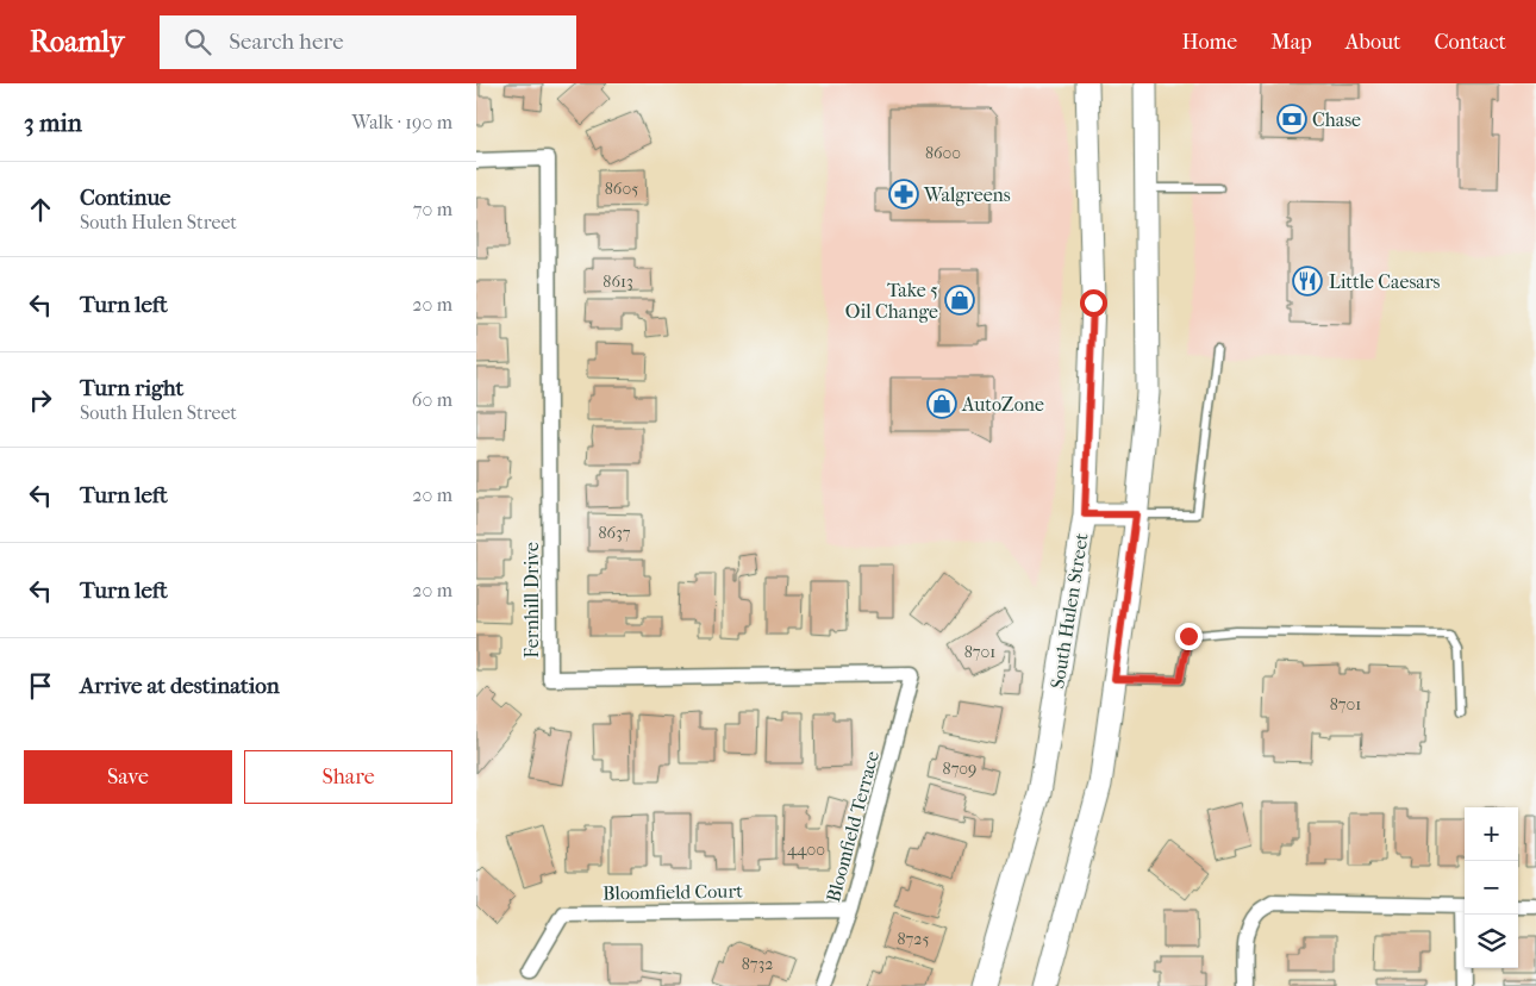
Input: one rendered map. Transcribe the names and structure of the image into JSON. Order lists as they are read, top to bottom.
{
  "streets": {
    "main road": ["South Hulen Street"],
    "street": ["Fernhill Drive", "Bloomfield Terrace", "Bloomfield Court"]
  },
  "crossings": [
    ["Fernhill Drive", "Bloomfield Terrace"],
    ["Bloomfield Terrace", "Bloomfield Court"]
  ],
  "places": {
    "bank": ["Chase"],
    "pharmacy": ["Walgreens"],
    "restaurant": ["Little Caesars"],
    "shop": ["Take 5 Oil Change", "AutoZone"]
  },
  "house_numbers": [
    "8600",
    "8605",
    "8613",
    "8637",
    "8701",
    "8701",
    "8709",
    "4400",
    "8725",
    "8732"
  ],
  "page": {
    "header": "Roamly",
    "search": "Search here",
    "nav": [
      "Home",
      "Map",
      "About",
      "Contact"
    ],
    "heading": ["3 min", "Walk · 190 m"],
    "list": [
      ["Continue", "South Hulen Street", "70 m"],
      ["Turn left", "20 m"],
      ["Turn right", "South Hulen Street", "60 m"],
      ["Turn left", "20 m"],
      ["Turn left", "20 m"],
      "Arrive at destination"
    ],
    "buttons": ["Save", "Share"],
    "map_buttons": ["+", "−"]
  }
}
